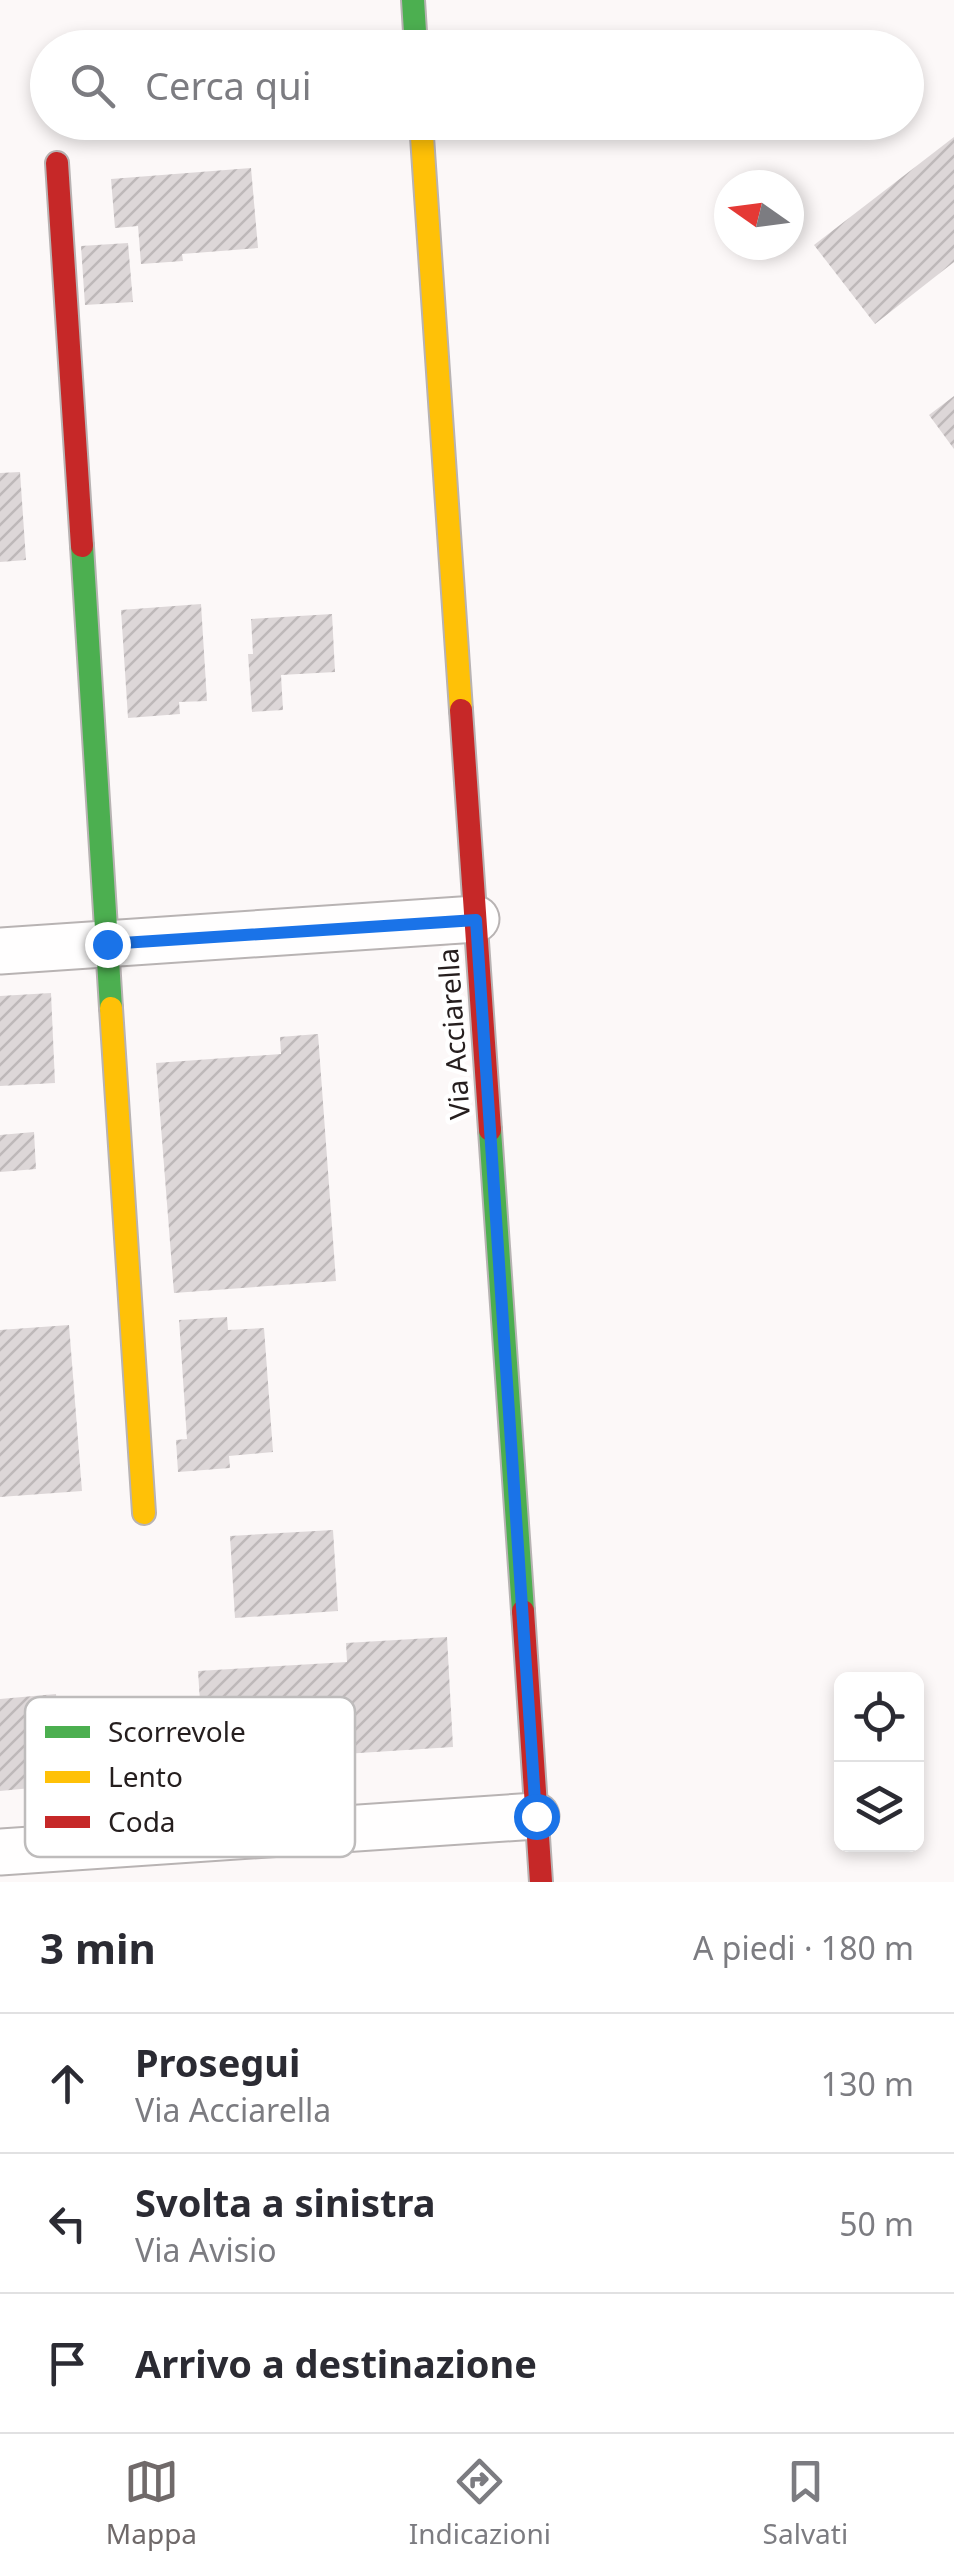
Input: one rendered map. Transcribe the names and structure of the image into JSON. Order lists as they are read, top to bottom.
{
  "streets": {
    "main road": ["Via Acciarella"]
  },
  "legend": ["Scorrevole", "Lento", "Coda"],
  "north": "left",
  "page": {
    "search": "Cerca qui",
    "heading": ["3 min", "A piedi · 180 m"],
    "list": [
      ["Prosegui", "Via Acciarella", "130 m"],
      ["Svolta a sinistra", "Via Avisio", "50 m"],
      "Arrivo a destinazione"
    ],
    "nav": ["Mappa", "Indicazioni", "Salvati"]
  }
}
